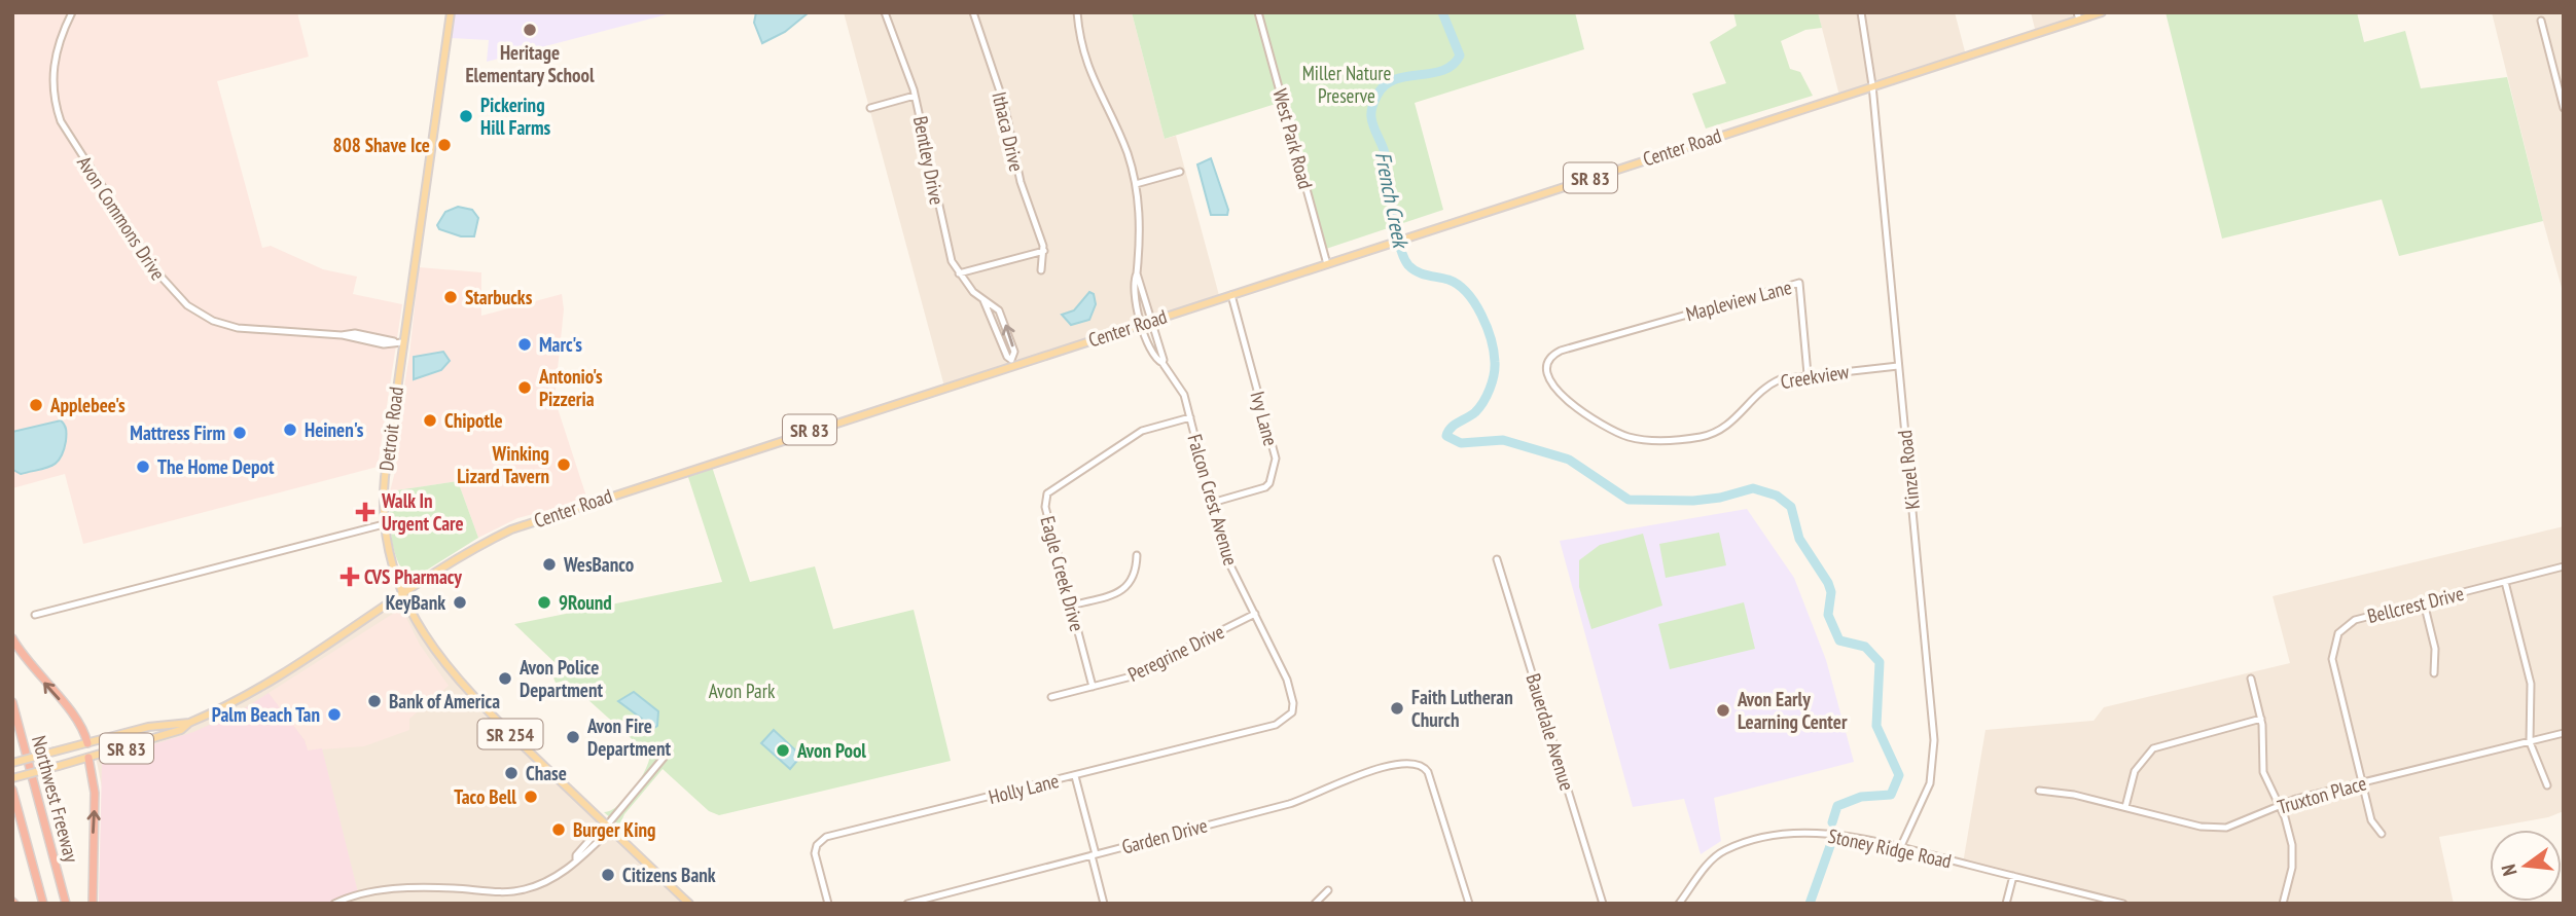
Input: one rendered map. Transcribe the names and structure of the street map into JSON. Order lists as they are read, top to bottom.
{
  "streets": {
    "highway": ["Northwest Freeway"],
    "main road": [
      "Center Road",
      "SR 83",
      "Detroit Road",
      "SR 254"
    ],
    "street": [
      "Ithaca Drive",
      "West Park Road",
      "Bentley Drive",
      "Avon Commons Drive",
      "Mapleview Lane",
      "Creekview",
      "Ivy Lane",
      "Kinzel Road",
      "Falcon Crest Avenue",
      "Eagle Creek Drive",
      "Bellcrest Drive",
      "Peregrine Drive",
      "Bauerdale Avenue",
      "Holly Lane",
      "Truxton Place",
      "Garden Drive",
      "Stoney Ridge Road"
    ]
  },
  "crossings": [
    ["West Park Road", "Center Road"],
    ["Center Road", "Bentley Drive"],
    ["Center Road", "Ivy Lane"],
    ["Center Road", "Detroit Road"],
    ["Center Road", "Kinzel Road"],
    ["Center Road", "Falcon Crest Avenue"],
    ["Avon Commons Drive", "Detroit Road"],
    ["Mapleview Lane", "Creekview"],
    ["Creekview", "Kinzel Road"],
    ["Ivy Lane", "Falcon Crest Avenue"],
    ["Kinzel Road", "Stoney Ridge Road"],
    ["Falcon Crest Avenue", "Eagle Creek Drive"],
    ["Falcon Crest Avenue", "Peregrine Drive"],
    ["Falcon Crest Avenue", "Holly Lane"],
    ["Eagle Creek Drive", "Peregrine Drive"],
    ["Bellcrest Drive", "Truxton Place"]
  ],
  "water": ["French Creek"],
  "parks": ["Miller Nature Preserve", "Avon Park"],
  "places": {
    "other": [
      "Heritage Elementary School",
      "Pickering Hill Farms",
      "808 Shave Ice",
      "Starbucks",
      "Marc's",
      "Antonio's Pizzeria",
      "Applebee's",
      "Chipotle",
      "Heinen's",
      "Mattress Firm",
      "Winking Lizard Tavern",
      "The Home Depot",
      "WesBanco",
      "KeyBank",
      "9Round",
      "Avon Police Department",
      "Bank of America",
      "Faith Lutheran Church",
      "Avon Early Learning Center",
      "Palm Beach Tan",
      "Avon Fire Department",
      "Avon Pool",
      "Chase",
      "Taco Bell",
      "Burger King",
      "Citizens Bank"
    ],
    "health": ["Walk In Urgent Care", "CVS Pharmacy"]
  },
  "north": "left"
}
